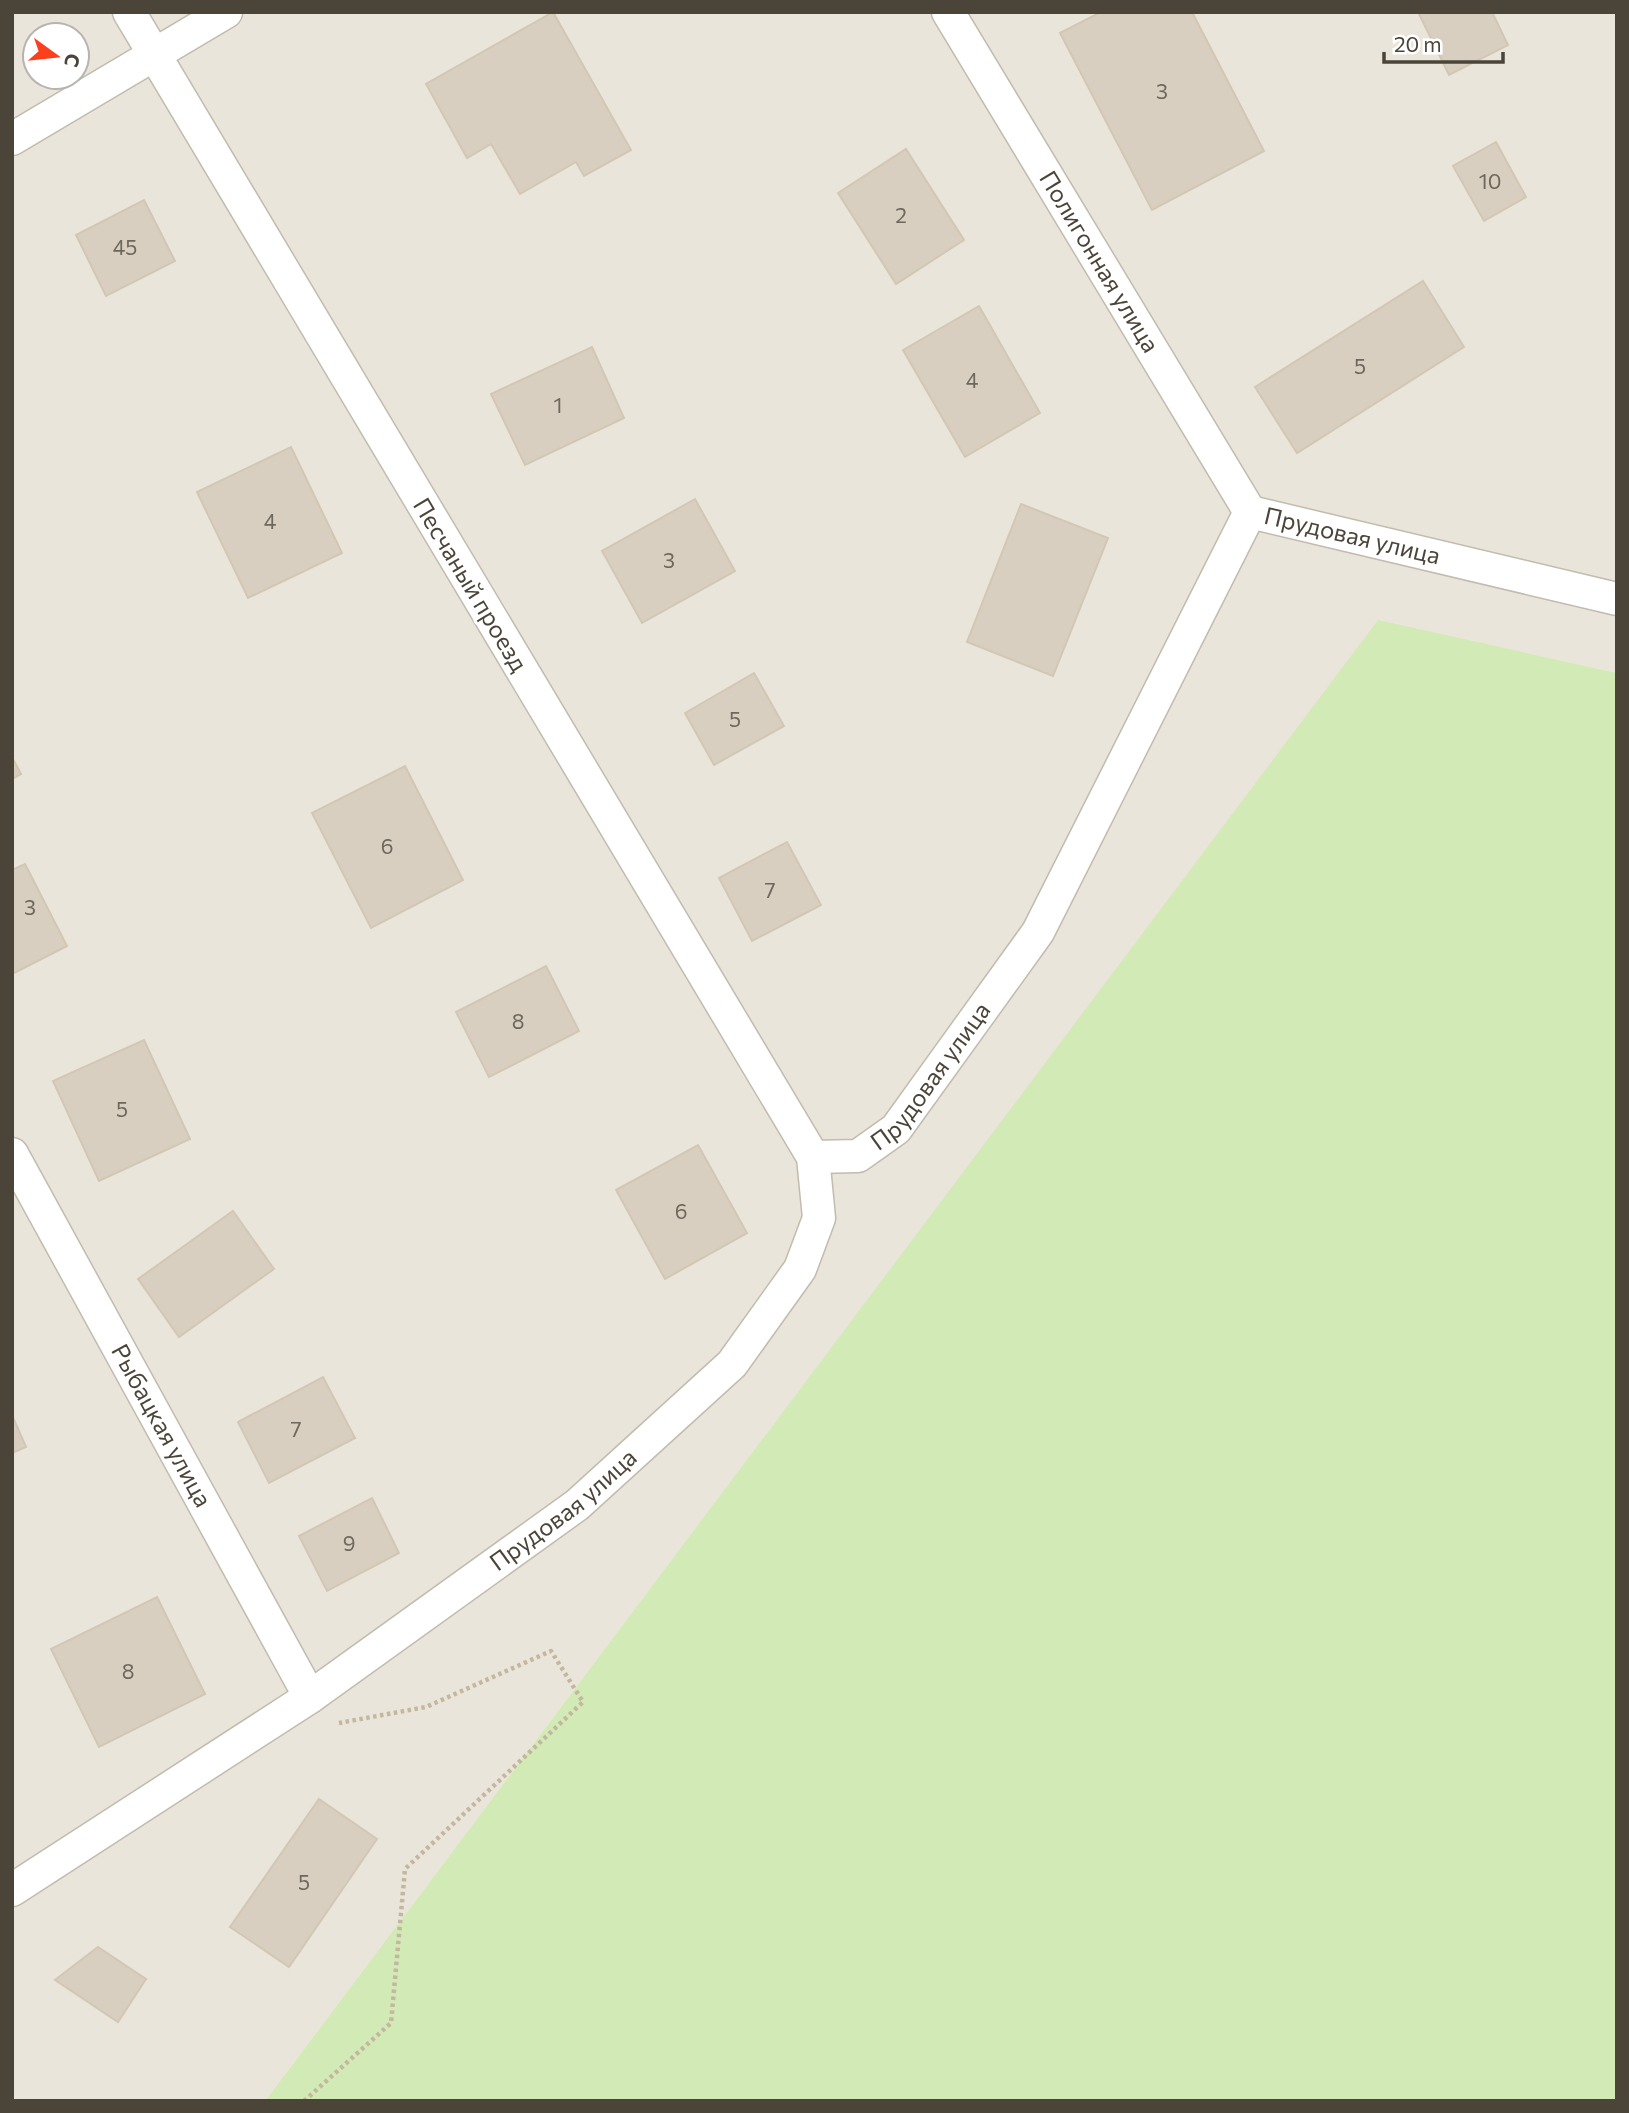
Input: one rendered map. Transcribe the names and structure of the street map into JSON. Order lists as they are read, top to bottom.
{
  "streets": {
    "street": [
      "Полигонная улица",
      "Прудовая улица",
      "Песчаный проезд",
      "Рыбацкая улица"
    ]
  },
  "crossings": [
    ["Полигонная улица", "Прудовая улица"],
    ["Прудовая улица", "Песчаный проезд"],
    ["Прудовая улица", "Рыбацкая улица"]
  ],
  "house_numbers": [
    "3",
    "10",
    "2",
    "45",
    "5",
    "4",
    "1",
    "4",
    "3",
    "5",
    "6",
    "7",
    "3",
    "8",
    "5",
    "6",
    "7",
    "9",
    "8",
    "5"
  ],
  "scale_bar": "20 m",
  "north": "right"
}
